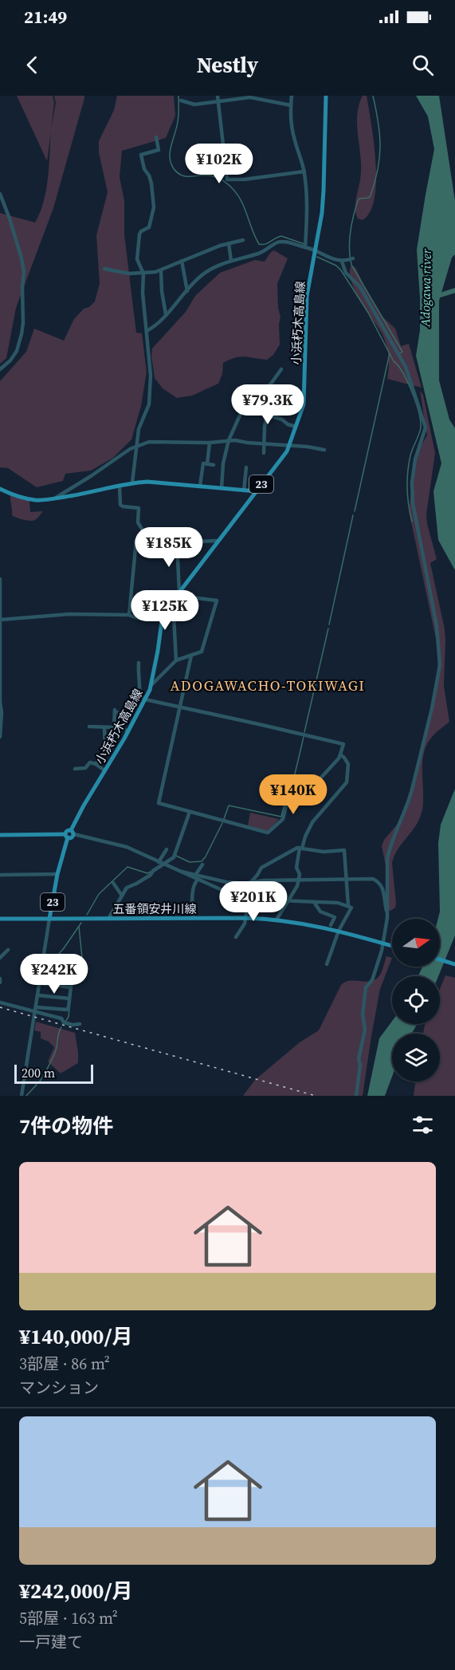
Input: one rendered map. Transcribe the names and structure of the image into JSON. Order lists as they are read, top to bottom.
{
  "streets": {
    "main road": ["小浜朽木高島線", "23", "五番領安井川線"]
  },
  "crossings": [
    ["小浜朽木高島線", "23"],
    ["23", "五番領安井川線"]
  ],
  "districts": ["ADOGAWACHO-TOKIWAGI"],
  "water": ["Adogawa river"],
  "scale_bar": "200 m",
  "north": "right",
  "page": {
    "status": "21:49",
    "header": "Nestly",
    "price": [
      "¥102K",
      "¥79.3K",
      "¥185K",
      "¥125K",
      "¥140K",
      "¥201K",
      "¥242K"
    ],
    "scale": "200 m",
    "heading": "7件の物件",
    "list": [
      {
        "name": "¥140,000/月",
        "note": "3部屋 · 86 m² · マンション"
      },
      {
        "name": "¥242,000/月",
        "note": "5部屋 · 163 m² · 一戸建て"
      }
    ]
  }
}
